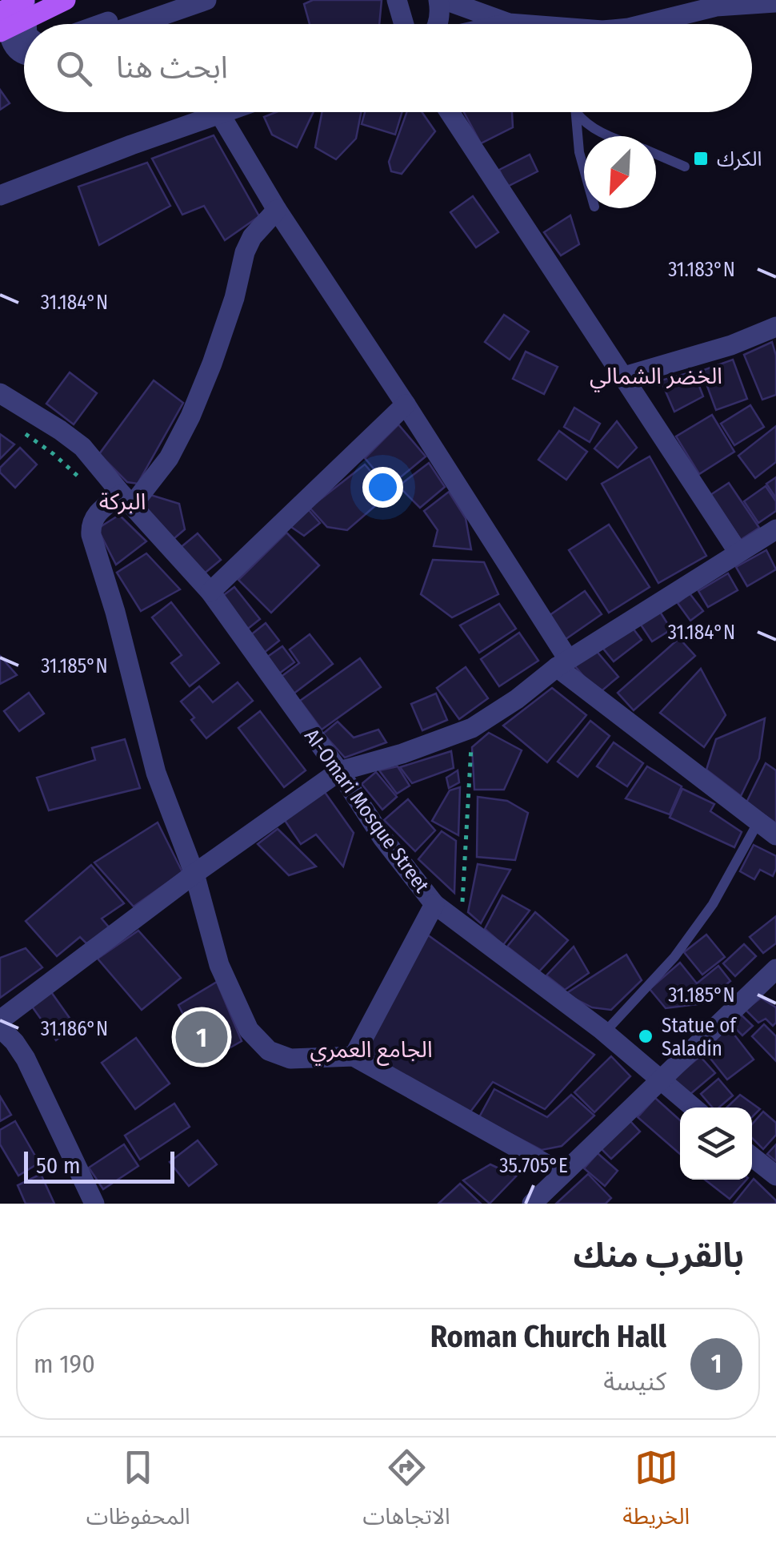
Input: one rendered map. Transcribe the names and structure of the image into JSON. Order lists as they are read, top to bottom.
{
  "streets": {
    "street": ["AI-Omari Mosque Street"]
  },
  "districts": ["الخضر الشمالي", "البركة", "الجامع العمري"],
  "places": {
    "transit": ["الكرك"],
    "other": ["Statue of Saladin"]
  },
  "scale_bar": "50 m",
  "north": "bottom left",
  "page": {
    "search": "ابحث هنا",
    "pins": "1",
    "scale": "50 m",
    "heading": "بالقرب منك",
    "list": [
      {
        "mark": "1",
        "name": "Roman Church Hall",
        "note": "كنيسة",
        "value": "190 m"
      }
    ],
    "nav": ["الخريطة", "الاتجاهات", "المحفوظات"]
  },
  "coordinates": [
    "31.183°N",
    "31.184°N",
    "31.185°N",
    "31.186°N",
    "35.705°E"
  ]
}
